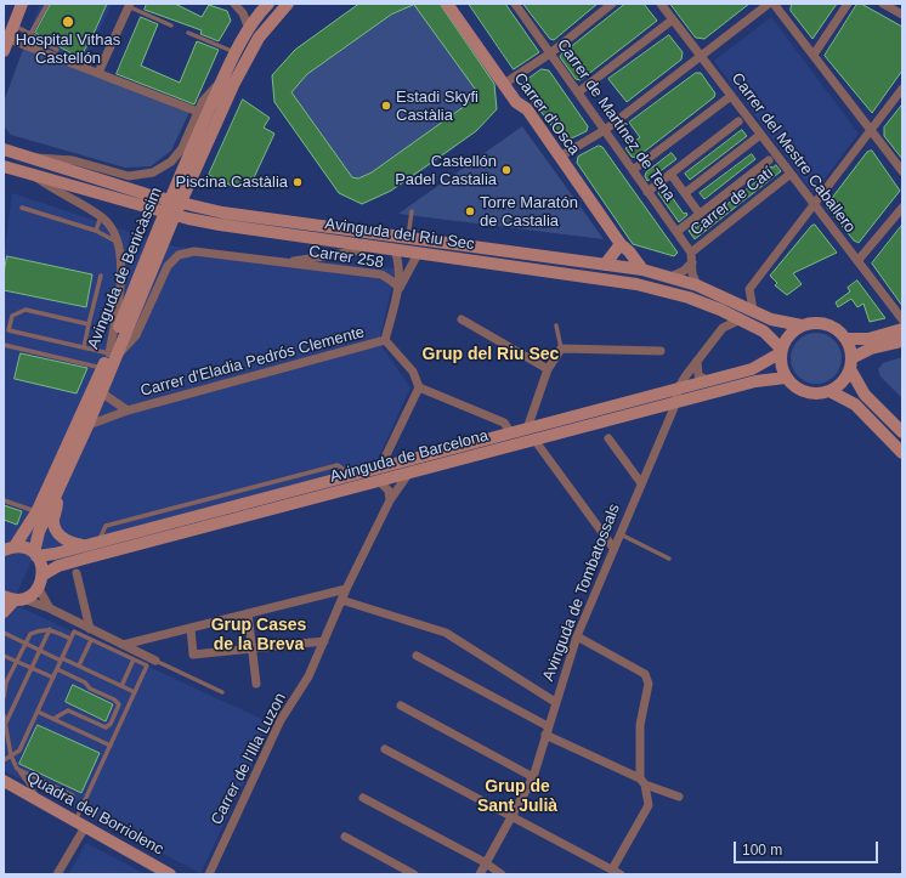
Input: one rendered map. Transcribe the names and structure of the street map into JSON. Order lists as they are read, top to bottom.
{
  "streets": {
    "main road": [
      "Carrer d'Osca",
      "Avinguda del Riu Sec",
      "Avinguda de Benicàssim",
      "Avinguda de Barcelona",
      "Quadra del Borriolenc"
    ],
    "street": [
      "Carrer de Martínez de Tena",
      "Carrer del Mestre Caballero",
      "Carrer de Catí",
      "Carrer 258",
      "Carrer d'Eladia Pedrós Clemente",
      "Avinguda de Tombatossals",
      "Carrer de l'Illa Luzon"
    ]
  },
  "crossings": [
    ["Carrer d'Osca", "Avinguda del Riu Sec"],
    ["Carrer de Martínez de Tena", "Carrer de Catí"],
    ["Carrer del Mestre Caballero", "Carrer de Catí"],
    ["Avinguda del Riu Sec", "Carrer 258"],
    ["Avinguda del Riu Sec", "Carrer d'Eladia Pedrós Clemente"],
    ["Avinguda del Riu Sec", "Avinguda de Barcelona"],
    ["Carrer 258", "Avinguda de Benicàssim"],
    ["Carrer 258", "Carrer d'Eladia Pedrós Clemente"],
    ["Avinguda de Benicàssim", "Carrer d'Eladia Pedrós Clemente"],
    ["Avinguda de Benicàssim", "Avinguda de Barcelona"],
    ["Avinguda de Barcelona", "Avinguda de Tombatossals"],
    ["Avinguda de Barcelona", "Carrer de l'Illa Luzon"]
  ],
  "districts": ["Grup del Riu Sec", "Grup Cases de la Breva", "Grup de Sant Julià"],
  "places": [
    "Hospital Vithas Castellón",
    "Estadi Skyfi Castàlia",
    "Castellón Padel Castalia",
    "Piscina Castàlia",
    "Torre Maratón de Castalia"
  ],
  "scale_bar": "100 m"
}
